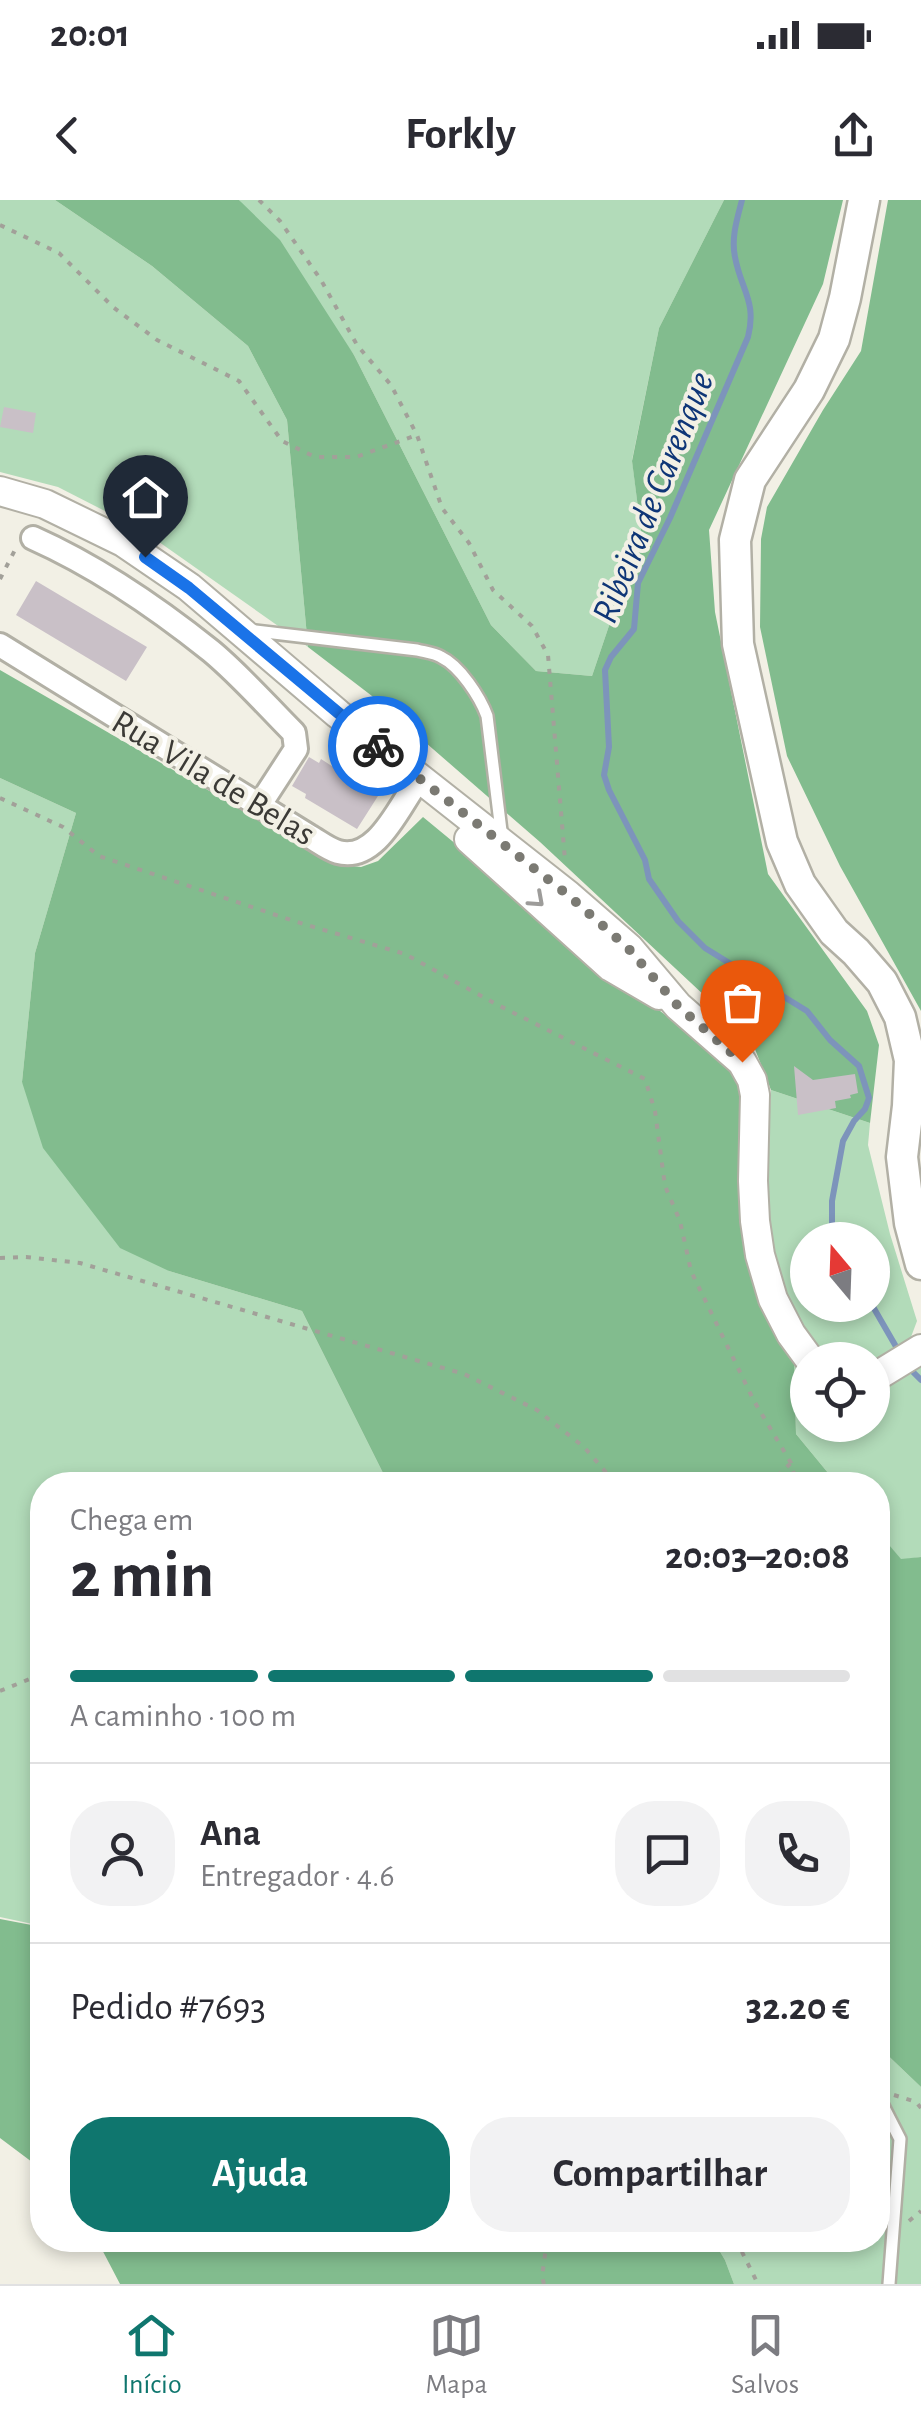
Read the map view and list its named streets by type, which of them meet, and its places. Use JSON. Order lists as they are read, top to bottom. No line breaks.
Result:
{"streets":{"street":["Rua Vila de Belas"]},"water":["Ribeira de Carenque"],"north":"top","page":{"status":"20:01","header":"Forkly","heading":["2 min","Chega em","20:03–20:08"],"panel":["Ana","Entregador · 4.6","Pedido #7693","32.20 €"],"bar":"A caminho · 100 m","buttons":["Ajuda","Compartilhar"],"tabs":["Início","Mapa","Salvos"]}}
